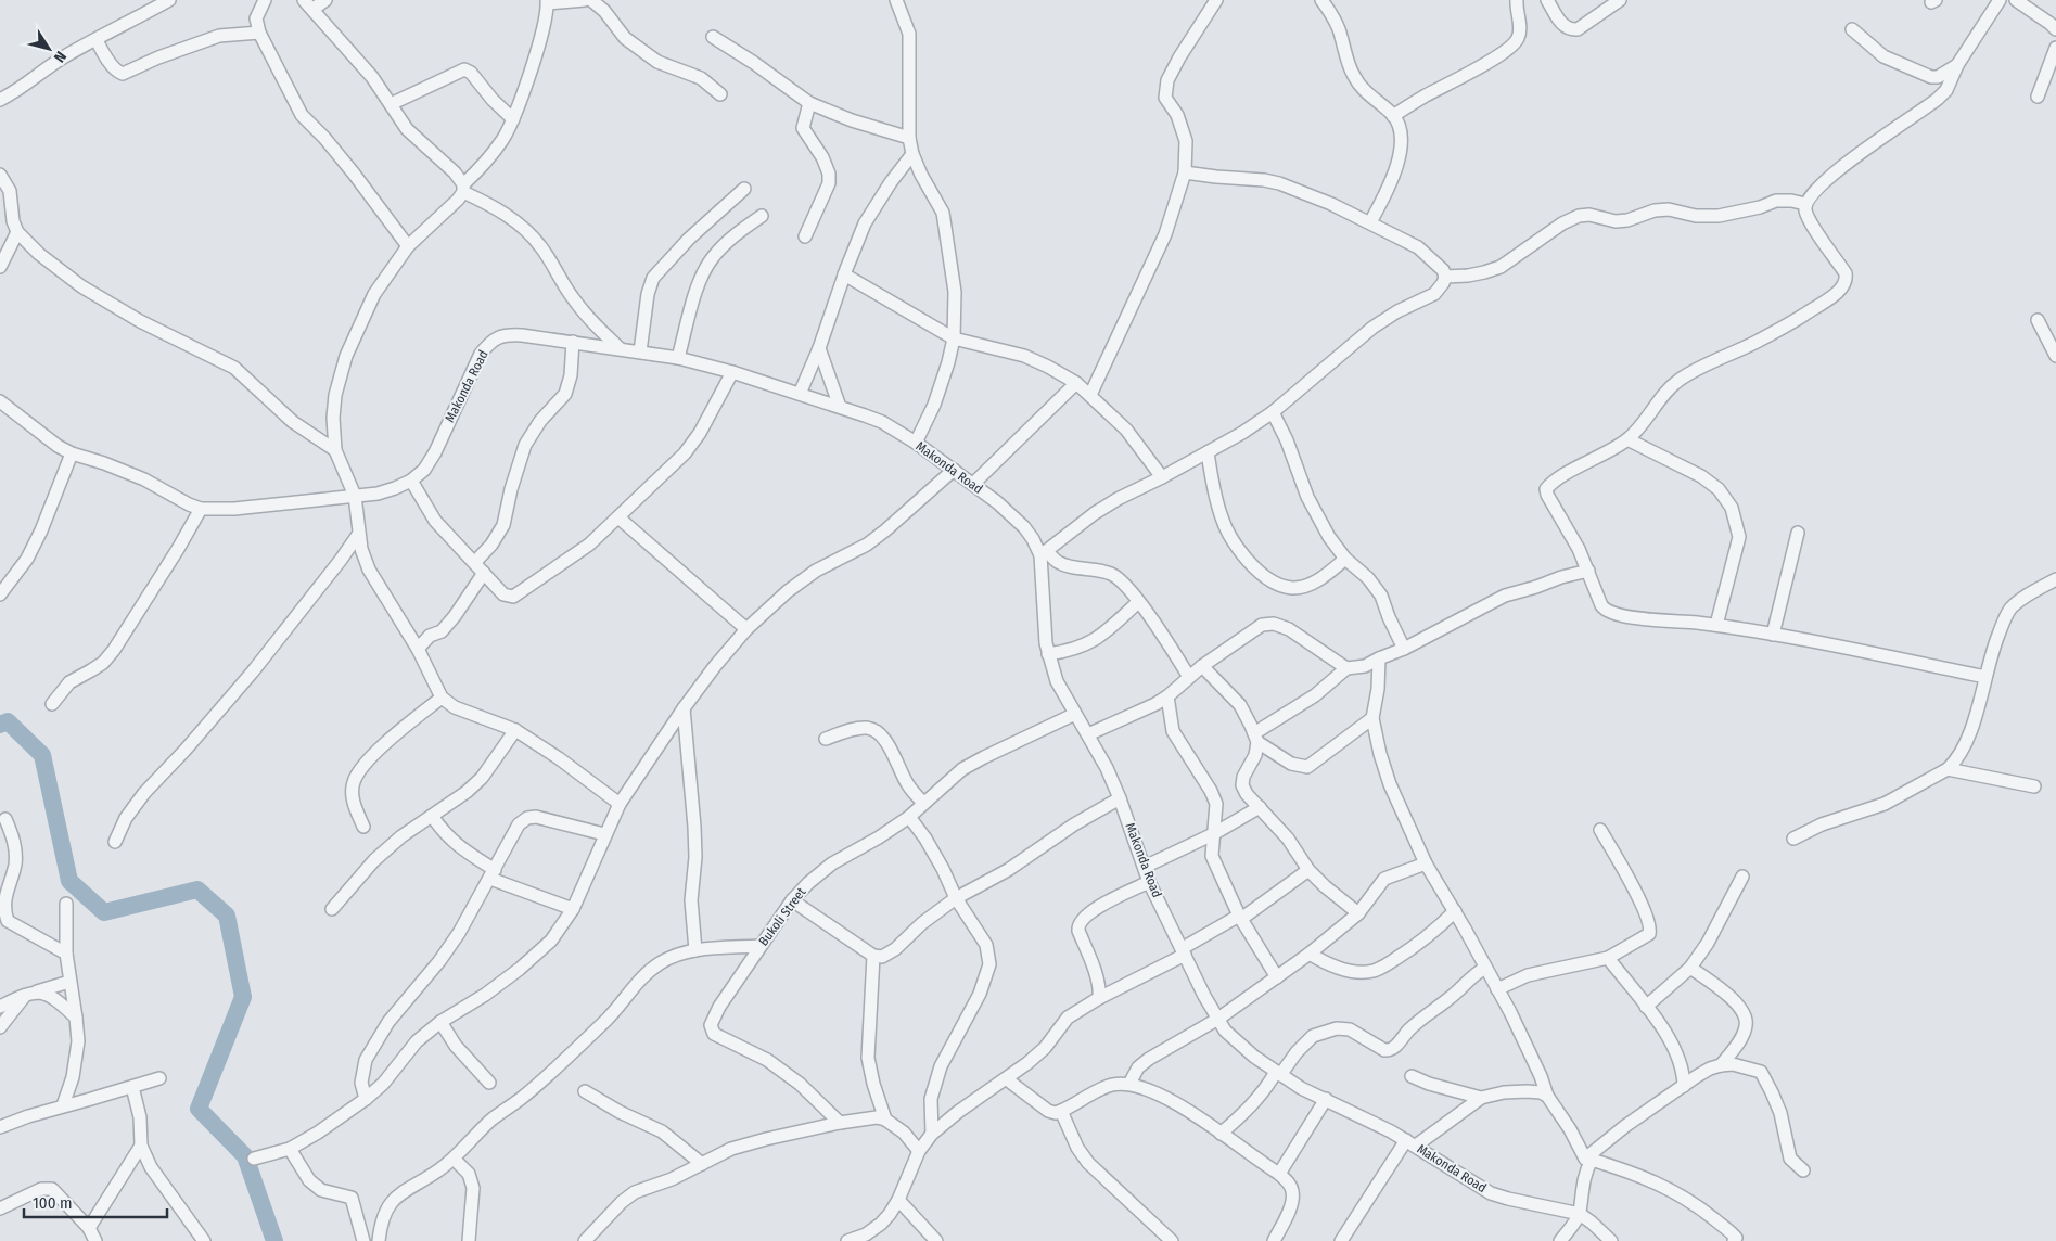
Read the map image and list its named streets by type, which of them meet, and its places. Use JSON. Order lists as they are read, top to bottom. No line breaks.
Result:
{"streets":{"street":["Makonda Road","Bukoli Street"]},"crossings":[["Makonda Road","Bukoli Street"]],"scale_bar":"100 m","north":"bottom right"}
